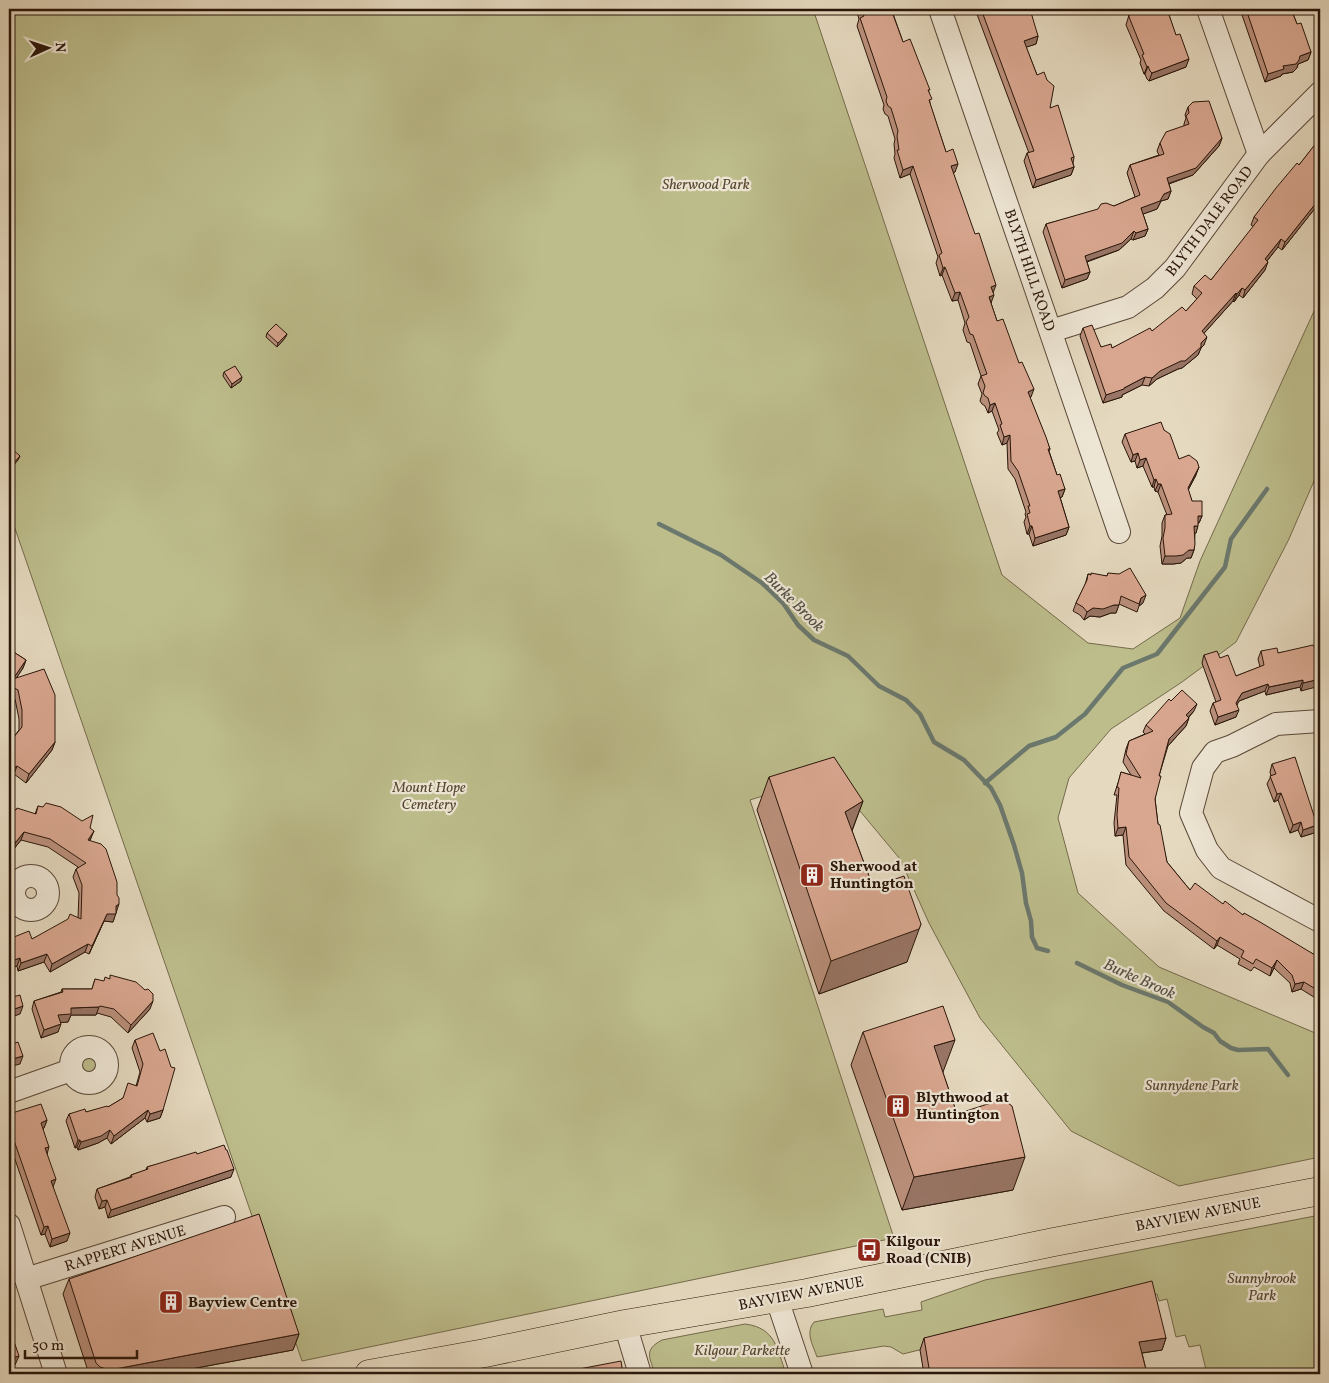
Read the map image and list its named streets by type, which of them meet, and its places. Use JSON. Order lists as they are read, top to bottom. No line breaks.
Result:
{"streets":{"main road":["BAYVIEW AVENUE"],"street":["BLYTH DALE ROAD","BLYTH HILL ROAD","RAPPERT AVENUE"]},"crossings":[["BLYTH DALE ROAD","BLYTH HILL ROAD"]],"water":["Burke Brook"],"parks":["Sherwood Park","Mount Hope Cemetery","Sunnydene Park","Sunnybrook Park","Kilgour Parkette"],"places":{"building":["Sherwood at Huntington","Blythwood at Huntington","Bayview Centre"],"bus stop":["Kilgour Road (CNIB)"]},"scale_bar":"50 m","north":"right"}
